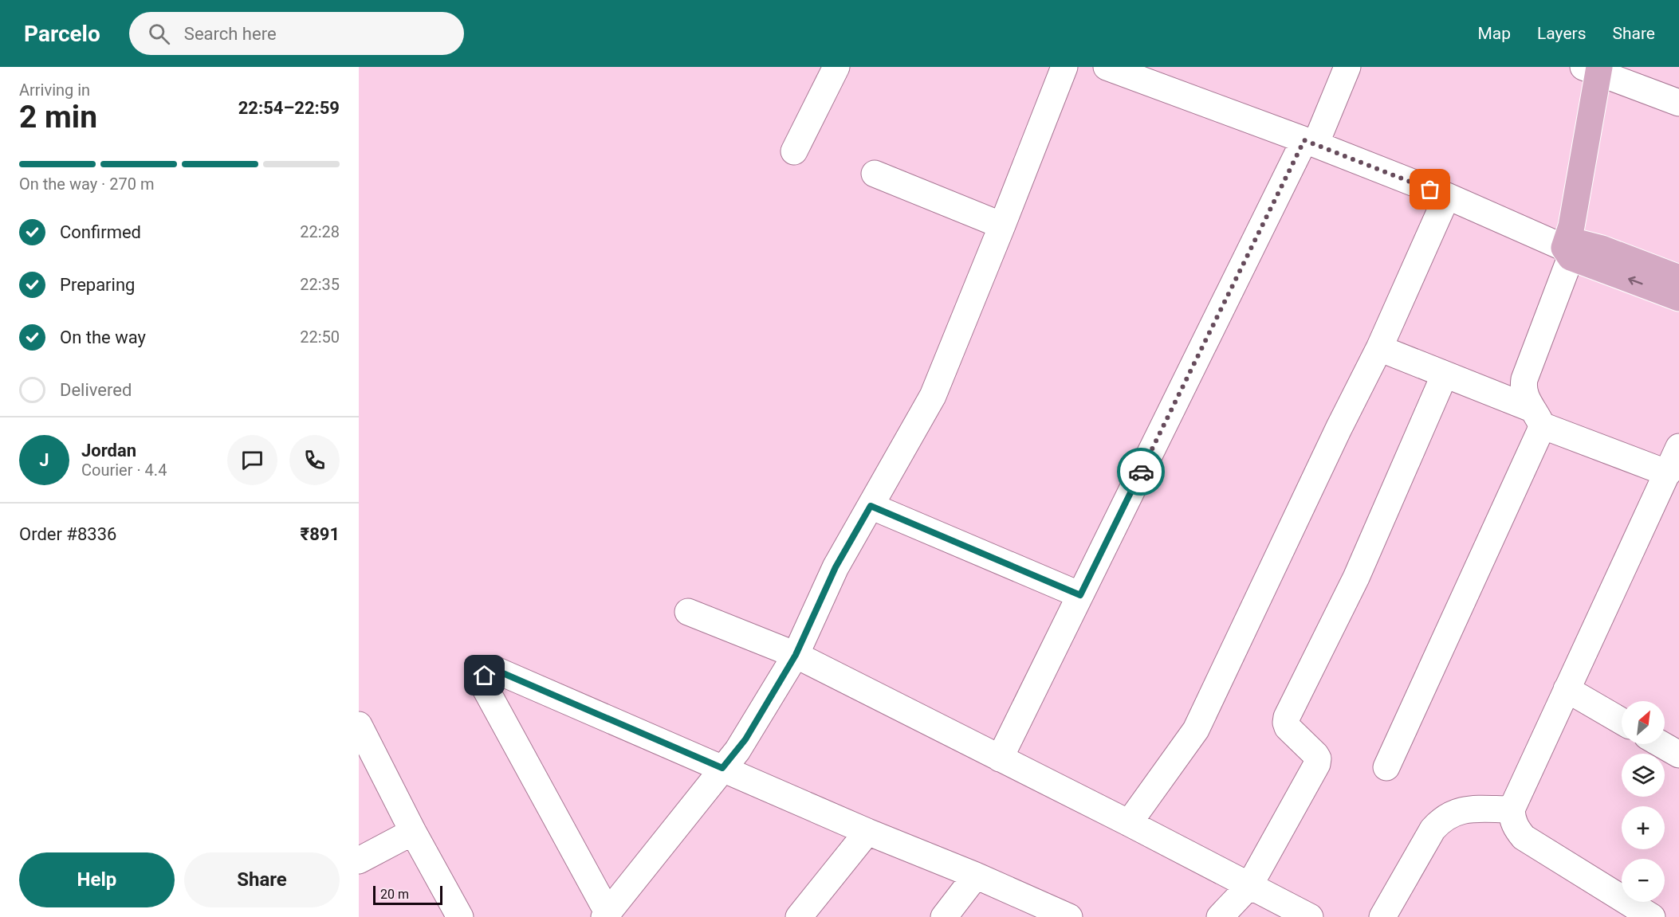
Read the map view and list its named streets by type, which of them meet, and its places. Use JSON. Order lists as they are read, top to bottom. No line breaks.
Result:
{"scale_bar":"20 m","north":"top right","page":{"header":"Parcelo","search":"Search here","nav":["Map","Layers","Share"],"heading":["2 min","Arriving in","22:54–22:59"],"panel":["Jordan","Courier · 4.4","Order #8336","₹891"],"bar":"On the way · 270 m","list":[["Confirmed","22:28"],["Preparing","22:35"],["On the way","22:50"],"Delivered"],"round":"J","map_buttons":["+","−"],"buttons":["Help","Share"],"scale":"20 m"}}
